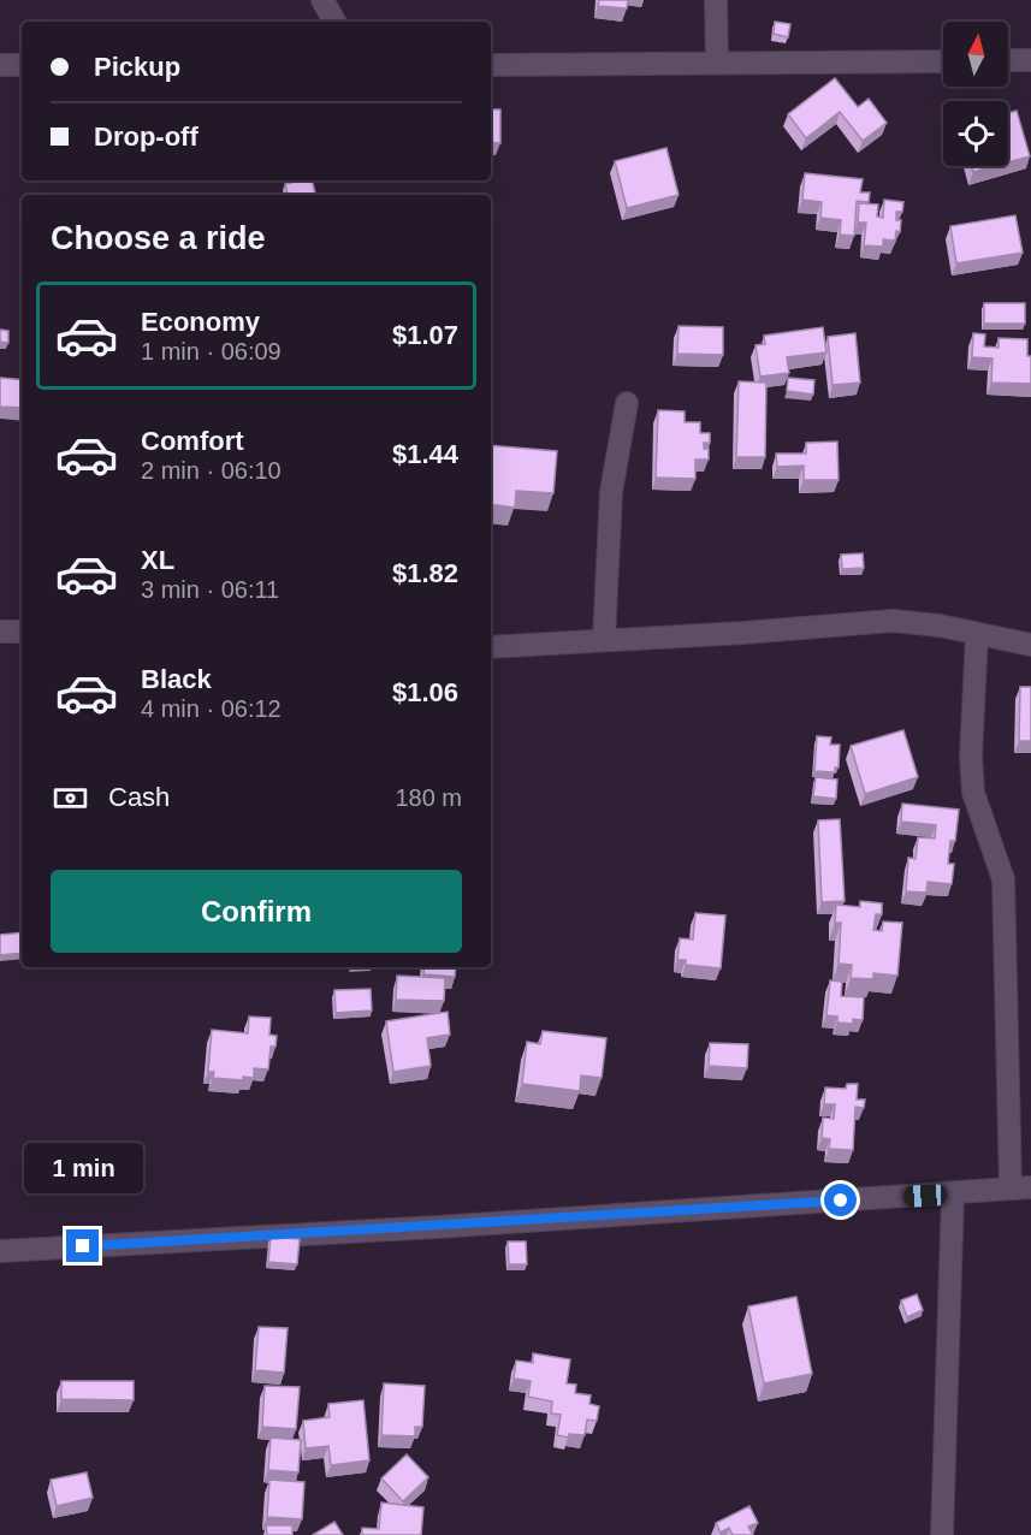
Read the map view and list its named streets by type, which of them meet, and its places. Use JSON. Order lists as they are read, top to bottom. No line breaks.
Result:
{"north":"top","page":{"banner":["Pickup","Drop-off"],"heading":"Choose a ride","list":[{"name":"Economy","note":"1 min · 06:09","value":"$1.07"},{"name":"Comfort","note":"2 min · 06:10","value":"$1.44"},{"name":"XL","note":"3 min · 06:11","value":"$1.82"},{"name":"Black","note":"4 min · 06:12","value":"$1.06"}],"pay":["Cash","180 m"],"buttons":"Confirm","bubble":"1 min"}}
